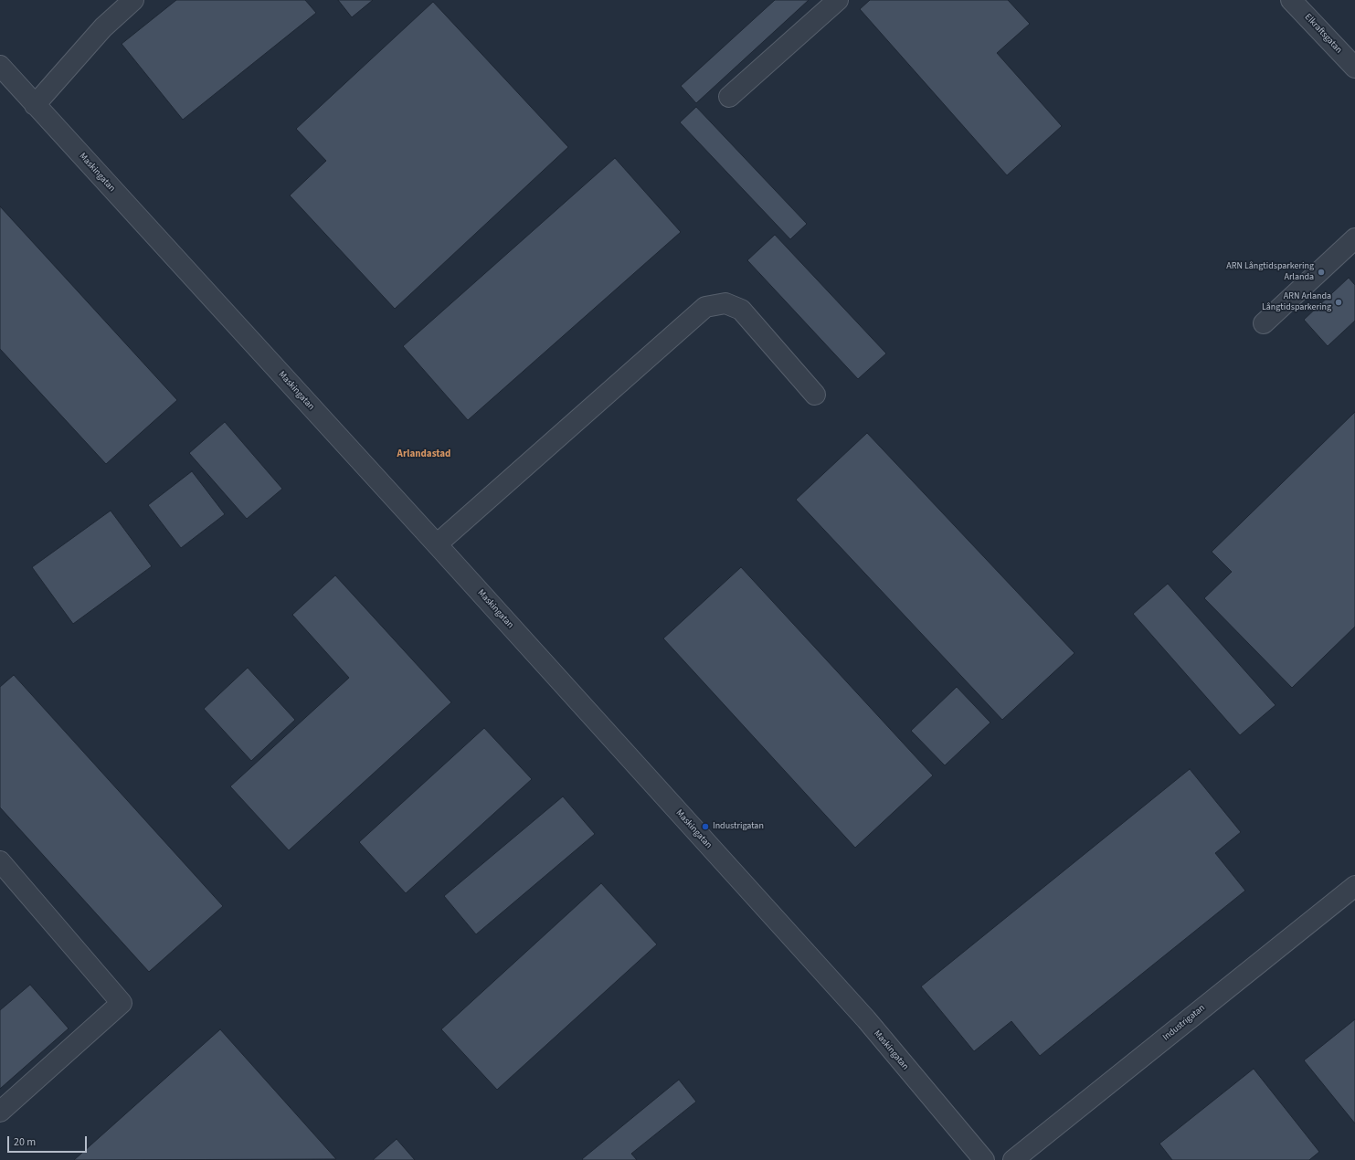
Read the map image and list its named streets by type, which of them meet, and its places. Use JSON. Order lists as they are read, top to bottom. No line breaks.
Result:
{"streets":{"street":["Elkraftsgatan","Maskingatan","Industrigatan"]},"districts":["Arlandastad"],"places":["ARN Långtidsparkering Arlanda","ARN Arlanda Långtidsparkering","Industrigatan"],"scale_bar":"20 m"}
